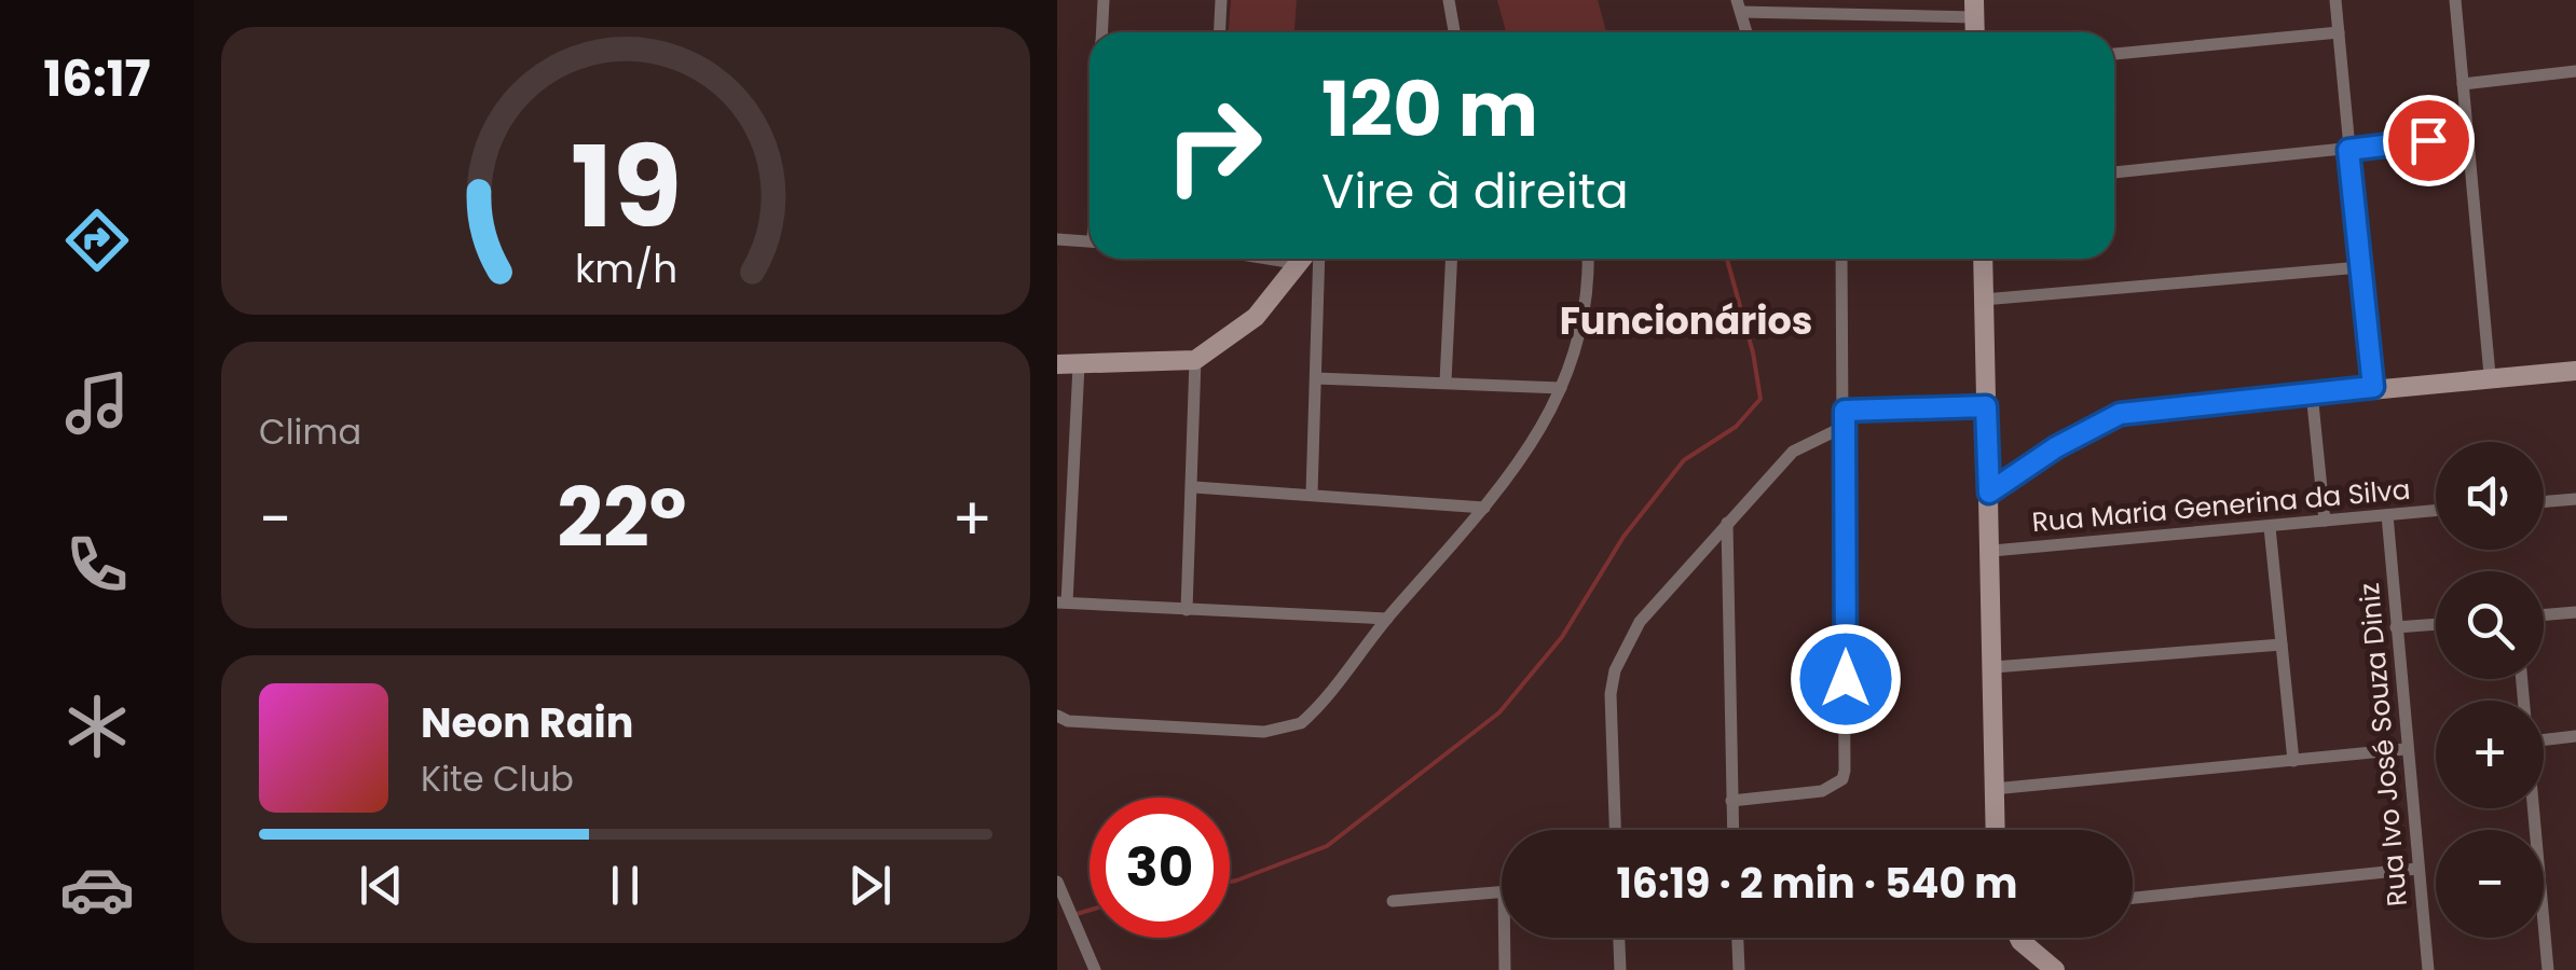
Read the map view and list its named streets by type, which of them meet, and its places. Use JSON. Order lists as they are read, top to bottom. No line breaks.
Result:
{"streets":{"street":["Rua Maria Generina da Silva","Rua Ivo José Souza Diniz"]},"crossings":[["Rua Maria Generina da Silva","Rua Ivo José Souza Diniz"]],"districts":["Funcionários"],"page":{"tabs":"16:17","turn":["120 m","Vire à direita"],"tile":"Clima","map_buttons":["+","−"],"heat":["−","22°","+"],"song":["Neon Rain","Kite Club"],"limit":"30","trip":"16:19 · 2 min · 540 m","gauge":["19","km/h"]}}
